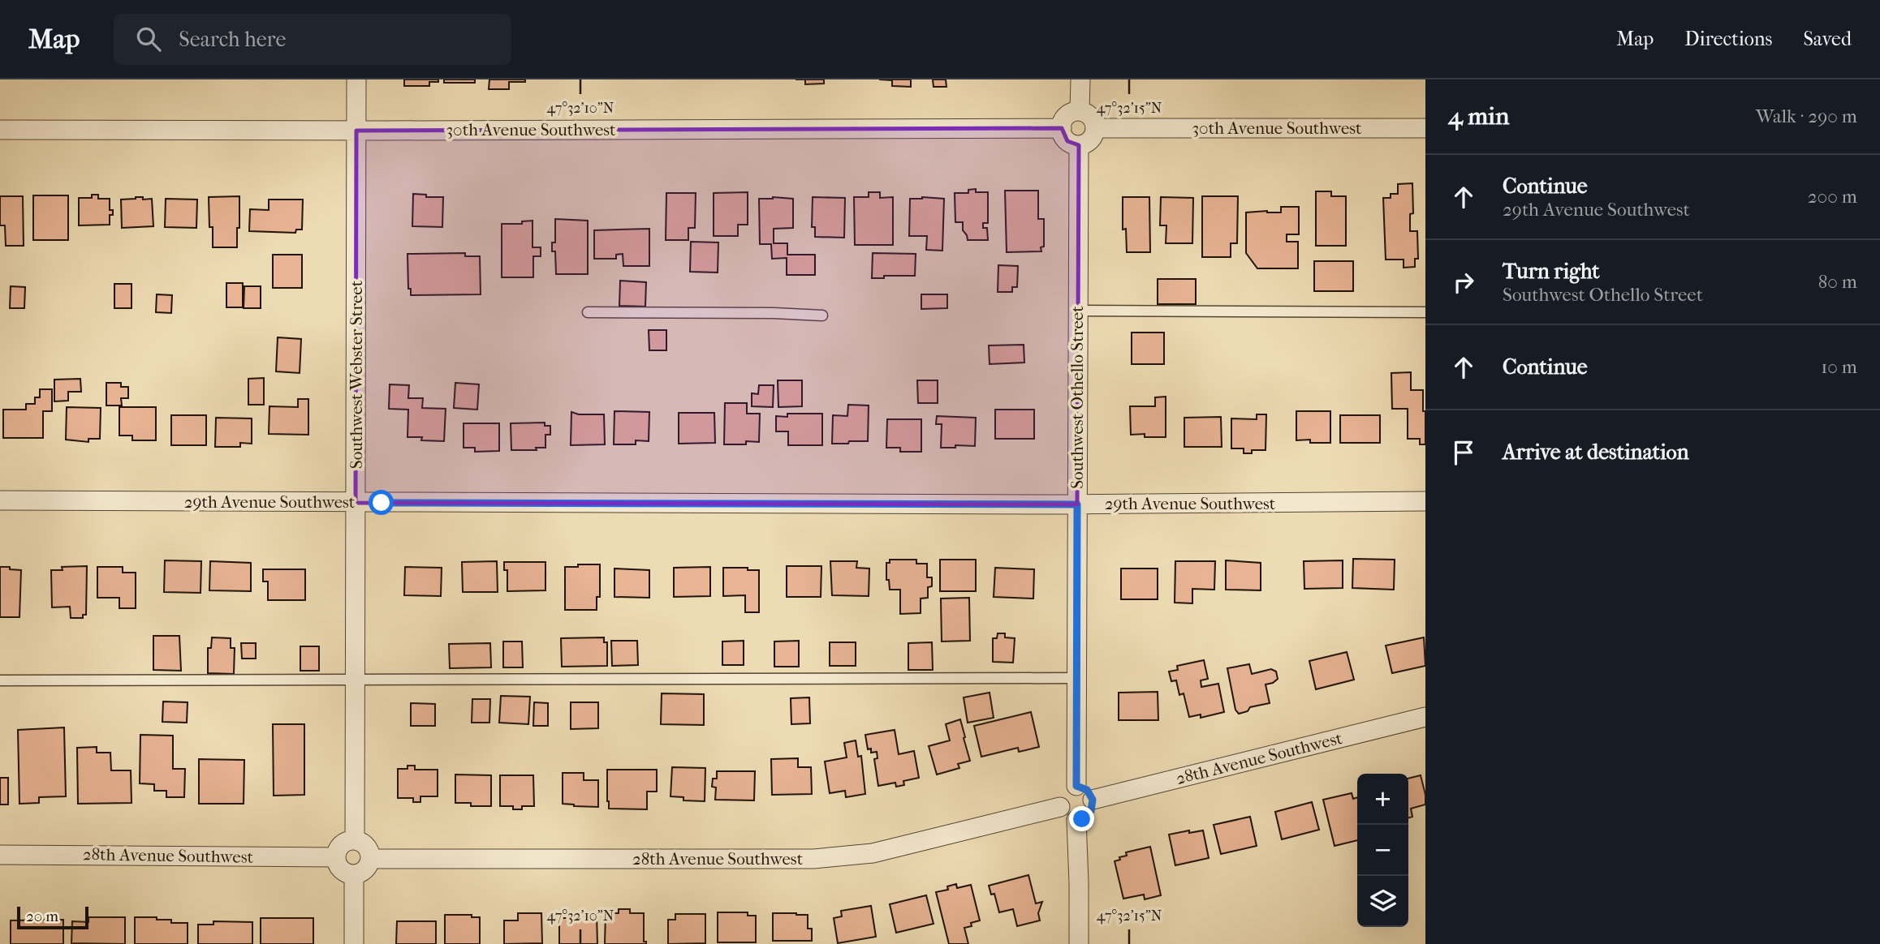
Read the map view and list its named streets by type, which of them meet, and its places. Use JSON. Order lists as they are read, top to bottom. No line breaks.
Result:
{"streets":{"street":["30th Avenue Southwest","Southwest Webster Street","Southwest Othello Street","29th Avenue Southwest","28th Avenue Southwest"]},"crossings":[["30th Avenue Southwest","Southwest Webster Street"],["30th Avenue Southwest","Southwest Othello Street"],["Southwest Webster Street","29th Avenue Southwest"],["Southwest Webster Street","28th Avenue Southwest"],["Southwest Othello Street","29th Avenue Southwest"],["Southwest Othello Street","28th Avenue Southwest"]],"scale_bar":"20 m","page":{"header":"Map","search":"Search here","nav":["Map","Directions","Saved"],"heading":["4 min","Walk · 290 m"],"list":[["Continue","29th Avenue Southwest","200 m"],["Turn right","Southwest Othello Street","80 m"],["Continue","10 m"],"Arrive at destination"],"map_buttons":["+","−"],"scale":"20 m"},"coordinates":["47°32'10\"N","47°32'15\"N"]}
